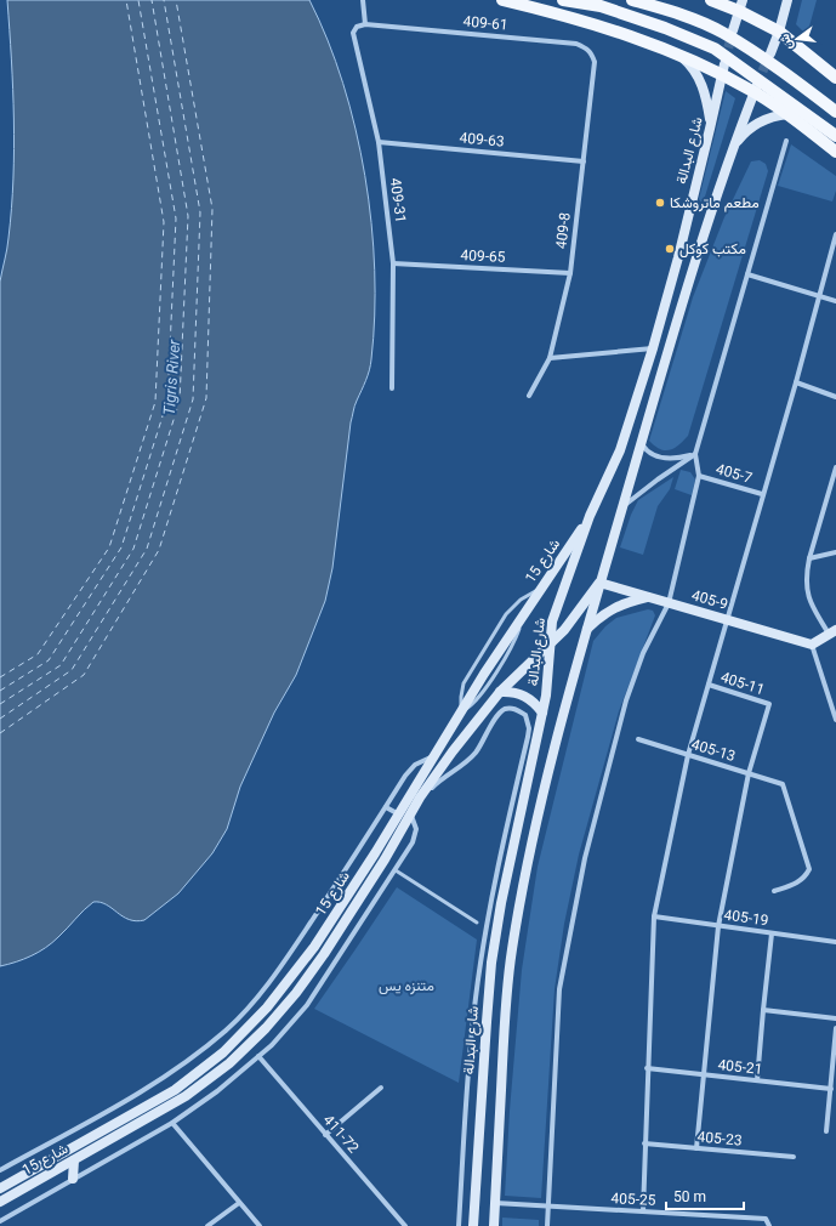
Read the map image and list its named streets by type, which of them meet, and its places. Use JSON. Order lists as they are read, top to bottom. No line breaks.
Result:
{"streets":{"main road":["شارع البدالة","شارع 15","405-9"],"street":["409-61","409-63","409-31","409-8","409-65","405-7","405-11","405-13","405-19","405-21","411-72","405-23","405-25"]},"crossings":[["409-61","409-31"],["409-61","409-8"],["409-63","409-31"],["409-63","409-8"],["شارع البدالة","شارع 15"],["409-31","409-65"],["409-8","409-65"],["شارع 15","405-9"],["405-11","405-13"]],"water":["Tigris River"],"parks":["متنزه يس"],"places":["مطعم ماتروشكا","مكتب كوكل"],"scale_bar":"50 m","north":"left"}
